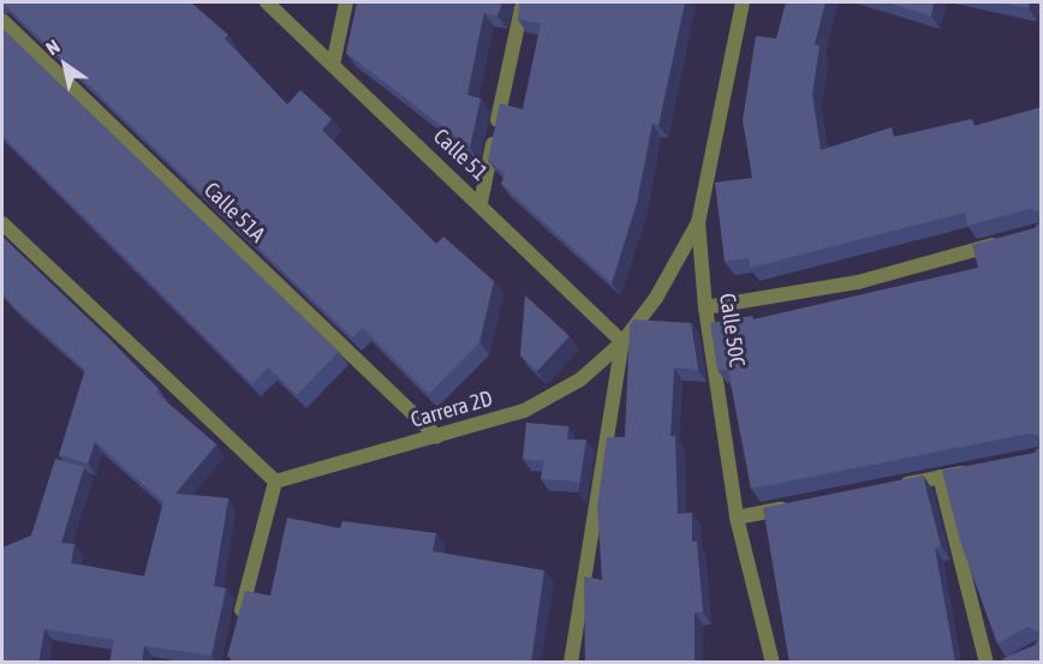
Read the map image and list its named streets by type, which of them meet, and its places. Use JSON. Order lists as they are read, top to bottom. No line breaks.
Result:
{"streets":{"street":["Calle 51","Calle 51A","Calle 50C","Carrera 2D"]},"crossings":[["Calle 51","Carrera 2D"],["Calle 51A","Carrera 2D"]],"north":"top left"}
